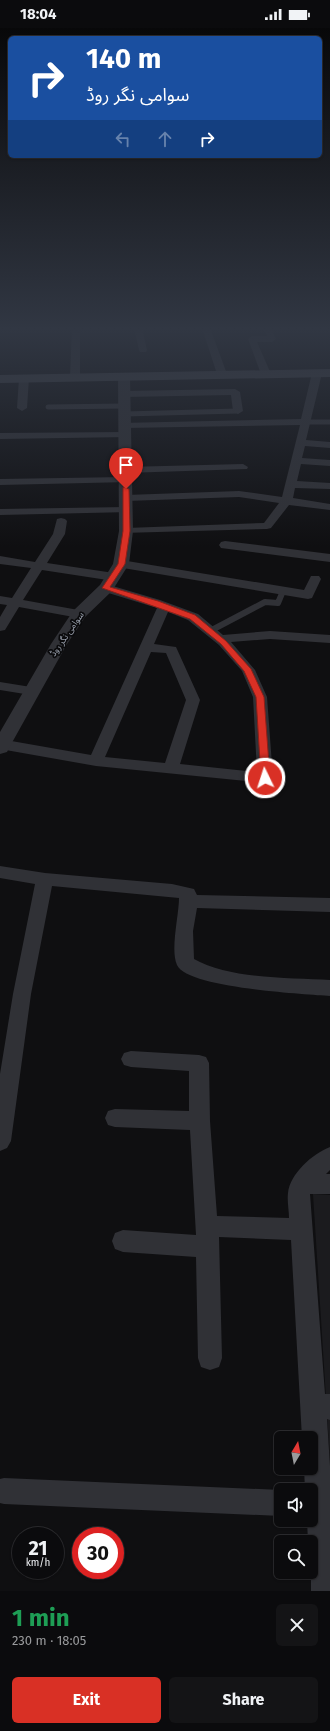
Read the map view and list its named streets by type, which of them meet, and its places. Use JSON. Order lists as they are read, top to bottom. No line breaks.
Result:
{"streets":{"street":["سوامی نگر روڈ"]},"north":"top","page":{"status":"18:04","turn":["140 m","سوامی نگر روڈ"],"speed":"21 km/h","limit":"30","heading":["1 min","230 m · 18:05"],"buttons":["Exit","Share"]}}
